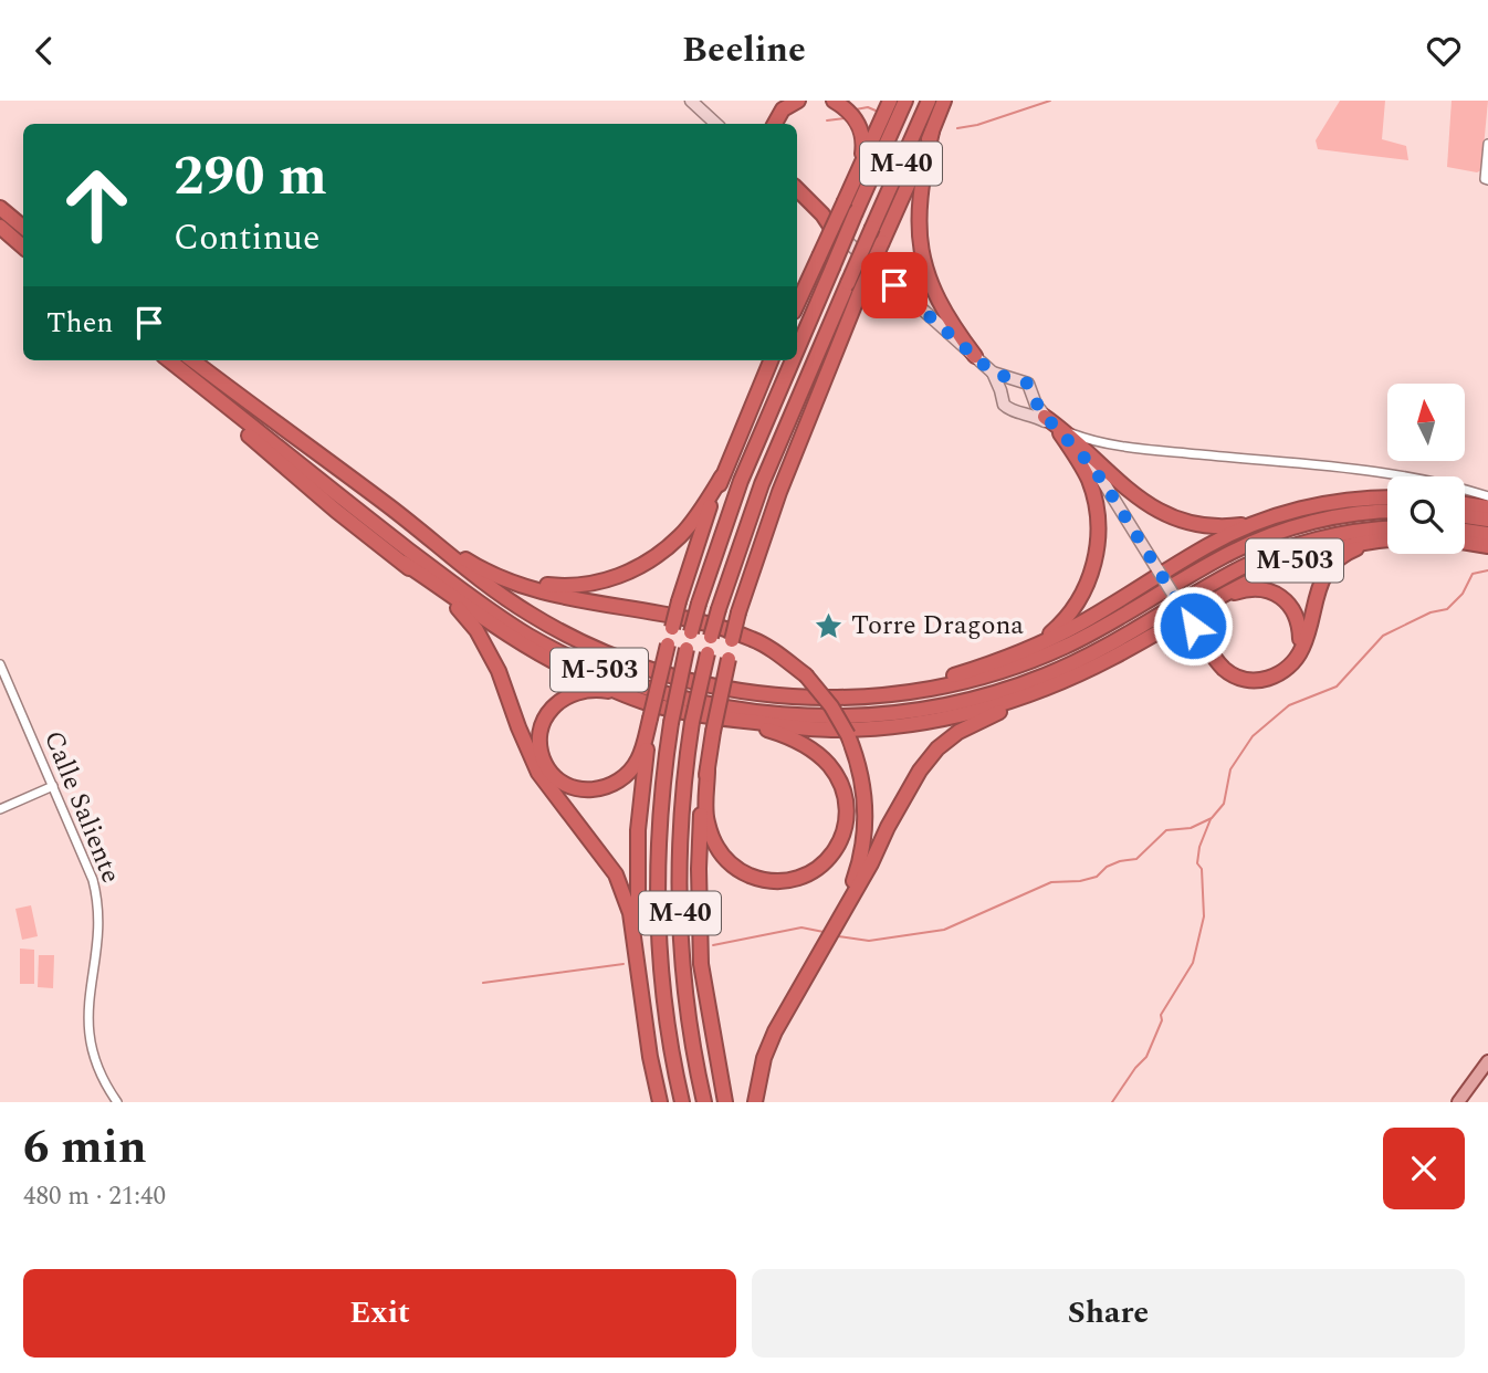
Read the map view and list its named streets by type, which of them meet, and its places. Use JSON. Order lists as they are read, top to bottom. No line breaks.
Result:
{"streets":{"highway":["M-40","M-503"],"street":["Calle Saliente"]},"places":{"place":["Torre Dragona"]},"north":"top","page":{"header":"Beeline","turn":["290 m","Continue"],"then":"Then","heading":["6 min","480 m · 21:40"],"buttons":["Exit","Share"]}}
